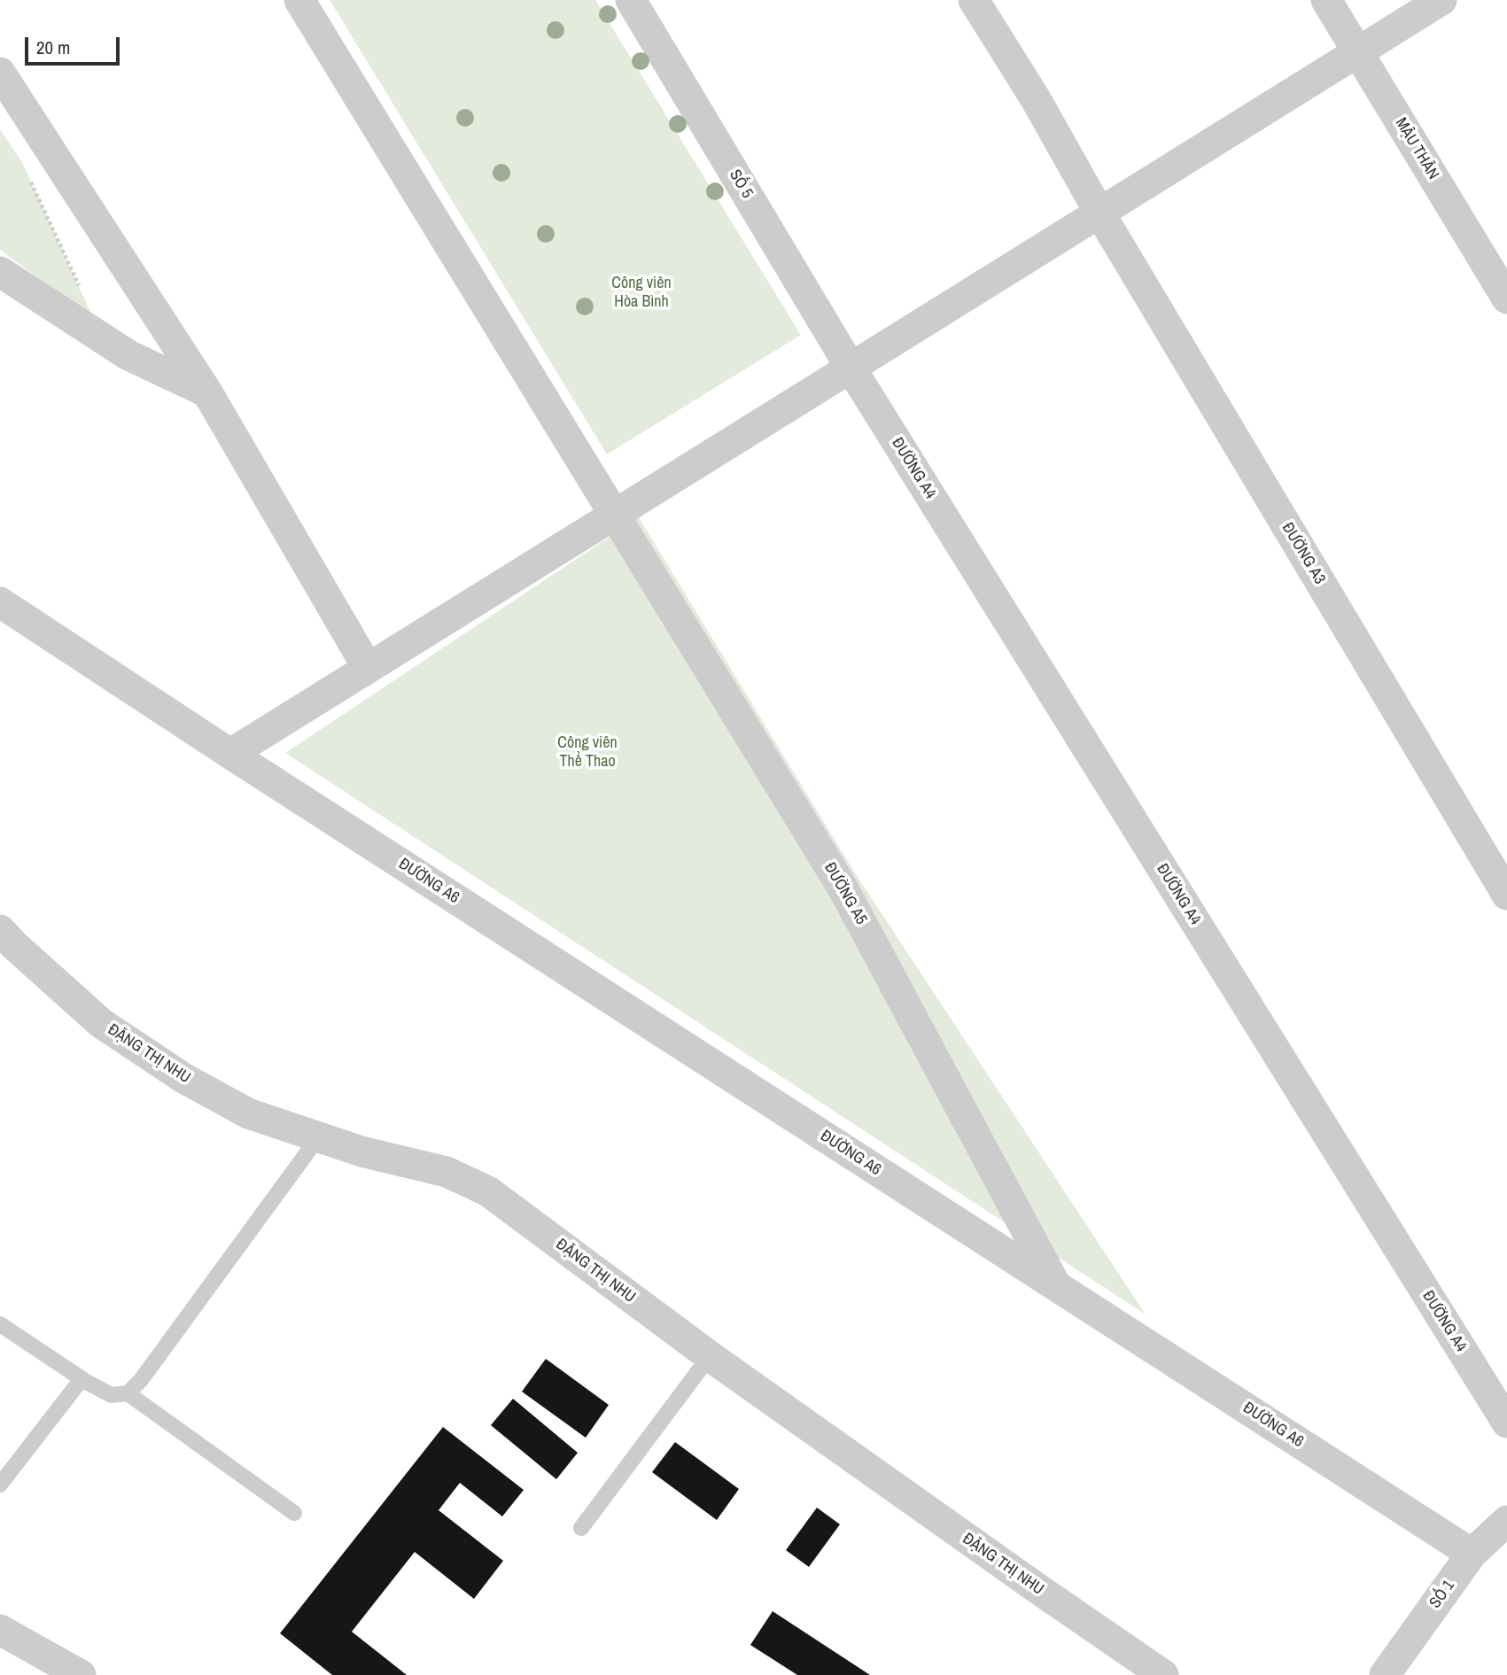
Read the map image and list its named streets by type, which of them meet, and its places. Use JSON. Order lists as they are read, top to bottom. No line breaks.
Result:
{"streets":{"street":["MẬU THÂN","SỐ 5","ĐƯỜNG A4","ĐƯỜNG A3","ĐƯỜNG A6","ĐƯỜNG A5","ĐẶNG THỊ NHU","SỐ 1"]},"crossings":[["SỐ 5","ĐƯỜNG A4"],["ĐƯỜNG A6","ĐƯỜNG A5"],["ĐƯỜNG A6","SỐ 1"]],"parks":["Công viên Hòa Bình","Công viên Thể Thao"],"scale_bar":"20 m"}
